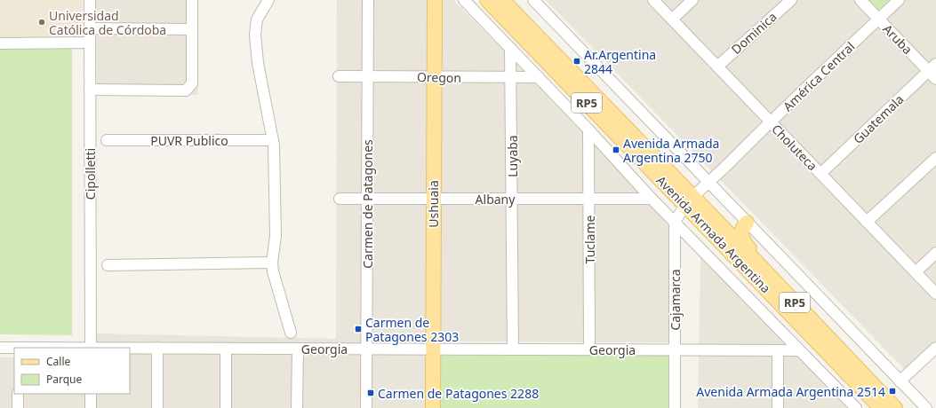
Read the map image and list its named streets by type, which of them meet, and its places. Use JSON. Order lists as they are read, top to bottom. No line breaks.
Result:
{"streets":{"main road":["RP5","Ushuaia","Avenida Armada Argentina"],"street":["Dominica","Aruba","América Central","Oregon","Guatemala","PUVR Publico","Choluteca","Luyaba","Cipolletti","Albany","Carmen de Patagones","Tuclame","Cajamarca","Georgia"]},"crossings":[["Dominica","Choluteca"],["Aruba","América Central"],["Aruba","Guatemala"],["América Central","Choluteca"],["América Central","Avenida Armada Argentina"],["Oregon","Luyaba"],["Oregon","Carmen de Patagones"],["Oregon","Ushuaia"],["Oregon","Avenida Armada Argentina"],["Guatemala","Choluteca"],["Luyaba","Albany"],["Luyaba","Avenida Armada Argentina"],["Luyaba","Georgia"],["Albany","Carmen de Patagones"],["Albany","Ushuaia"],["Albany","Avenida Armada Argentina"],["Albany","Tuclame"],["Carmen de Patagones","Georgia"],["Ushuaia","Georgia"],["Avenida Armada Argentina","Tuclame"],["Avenida Armada Argentina","Cajamarca"],["Avenida Armada Argentina","Georgia"],["Tuclame","Georgia"],["Cajamarca","Georgia"]],"places":{"other":["Universidad Católica de Córdoba"],"transit":["Ar.Argentina 2844","Avenida Armada Argentina 2750","Carmen de Patagones 2303","Avenida Armada Argentina 2514","Carmen de Patagones 2288"]},"legend":["Calle","Parque"]}
